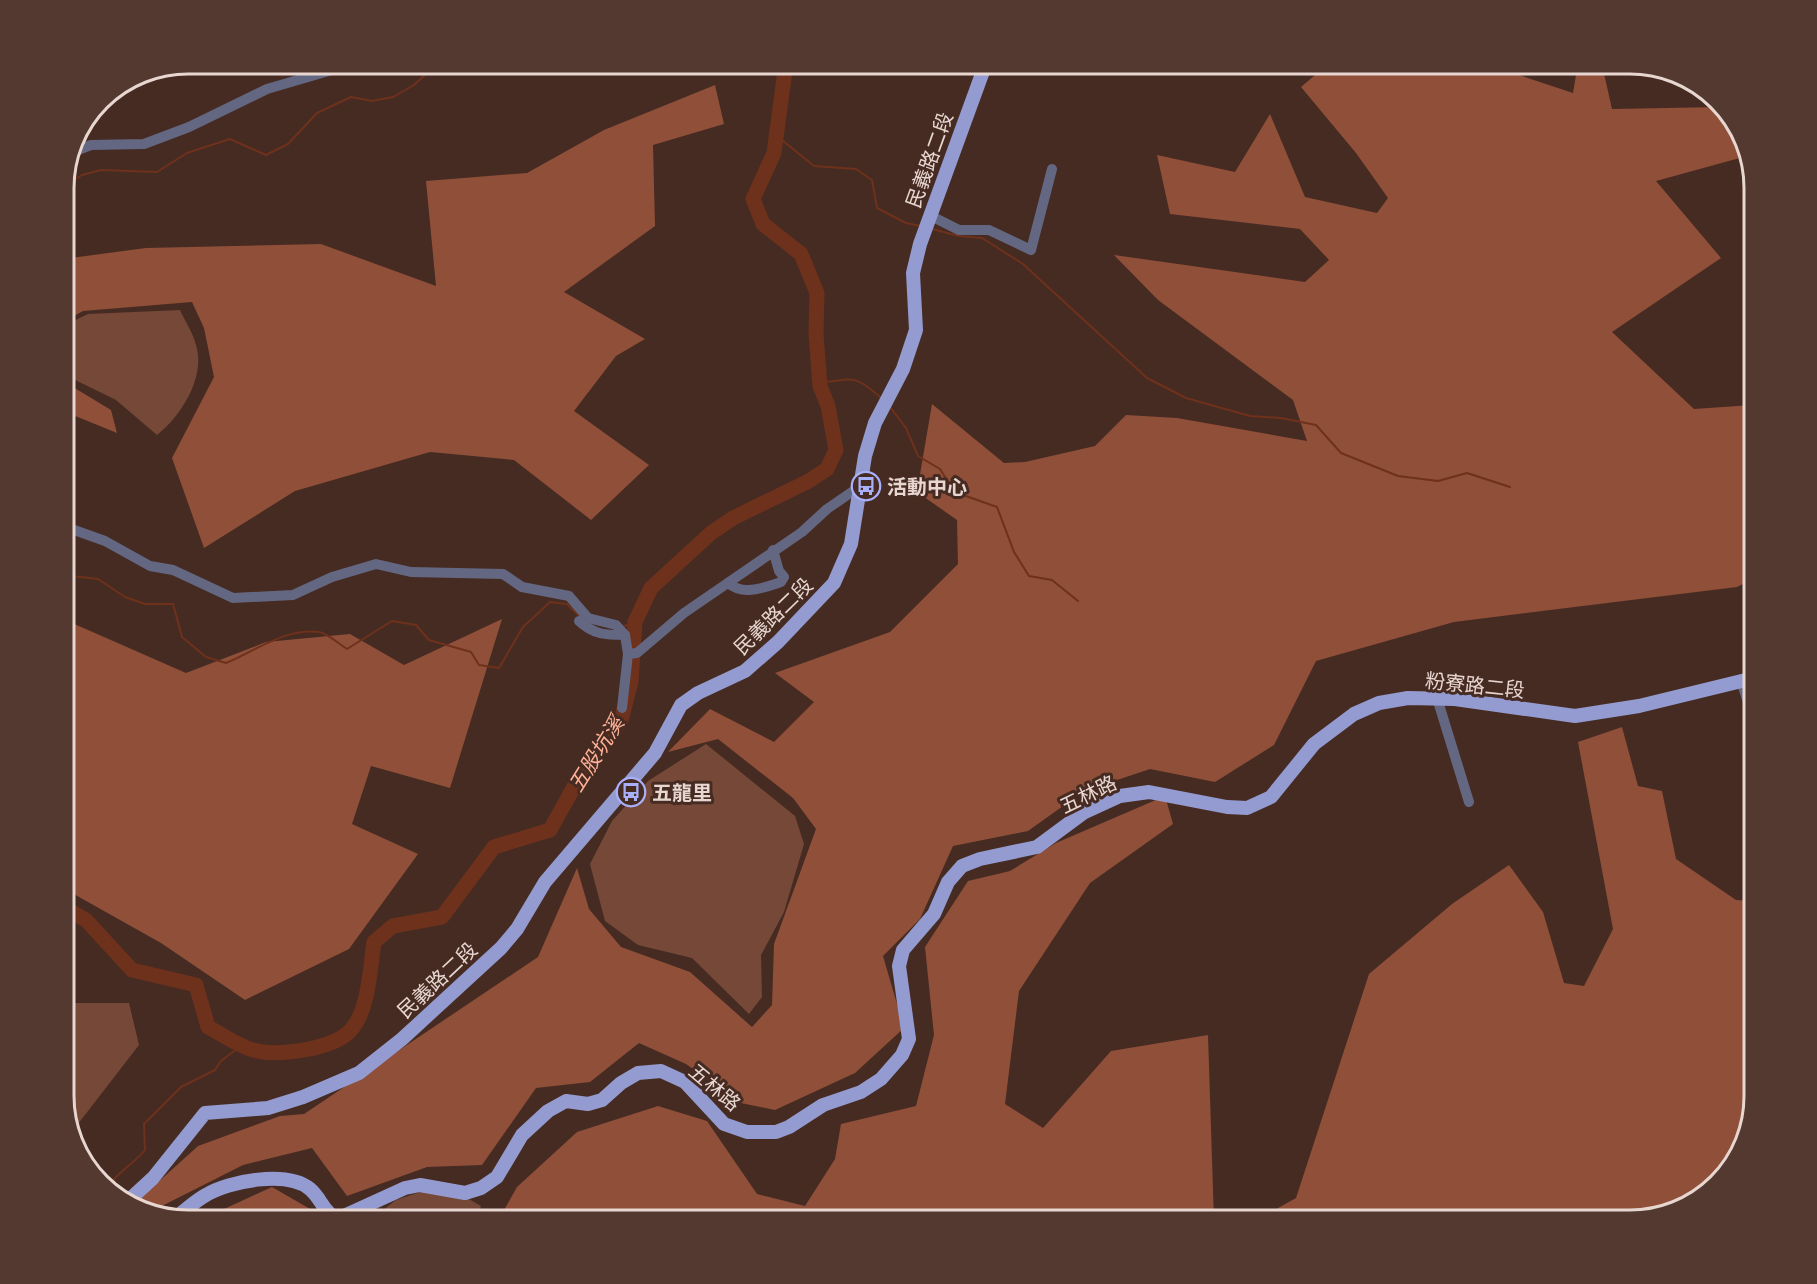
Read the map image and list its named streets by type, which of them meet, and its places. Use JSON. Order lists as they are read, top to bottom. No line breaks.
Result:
{"streets":{"main road":["民義路二段","粉寮路二段","五林路"]},"crossings":[["粉寮路二段","五林路"]],"water":["五股坑溪"],"places":{"bus stop":["活動中心","五龍里"]}}
